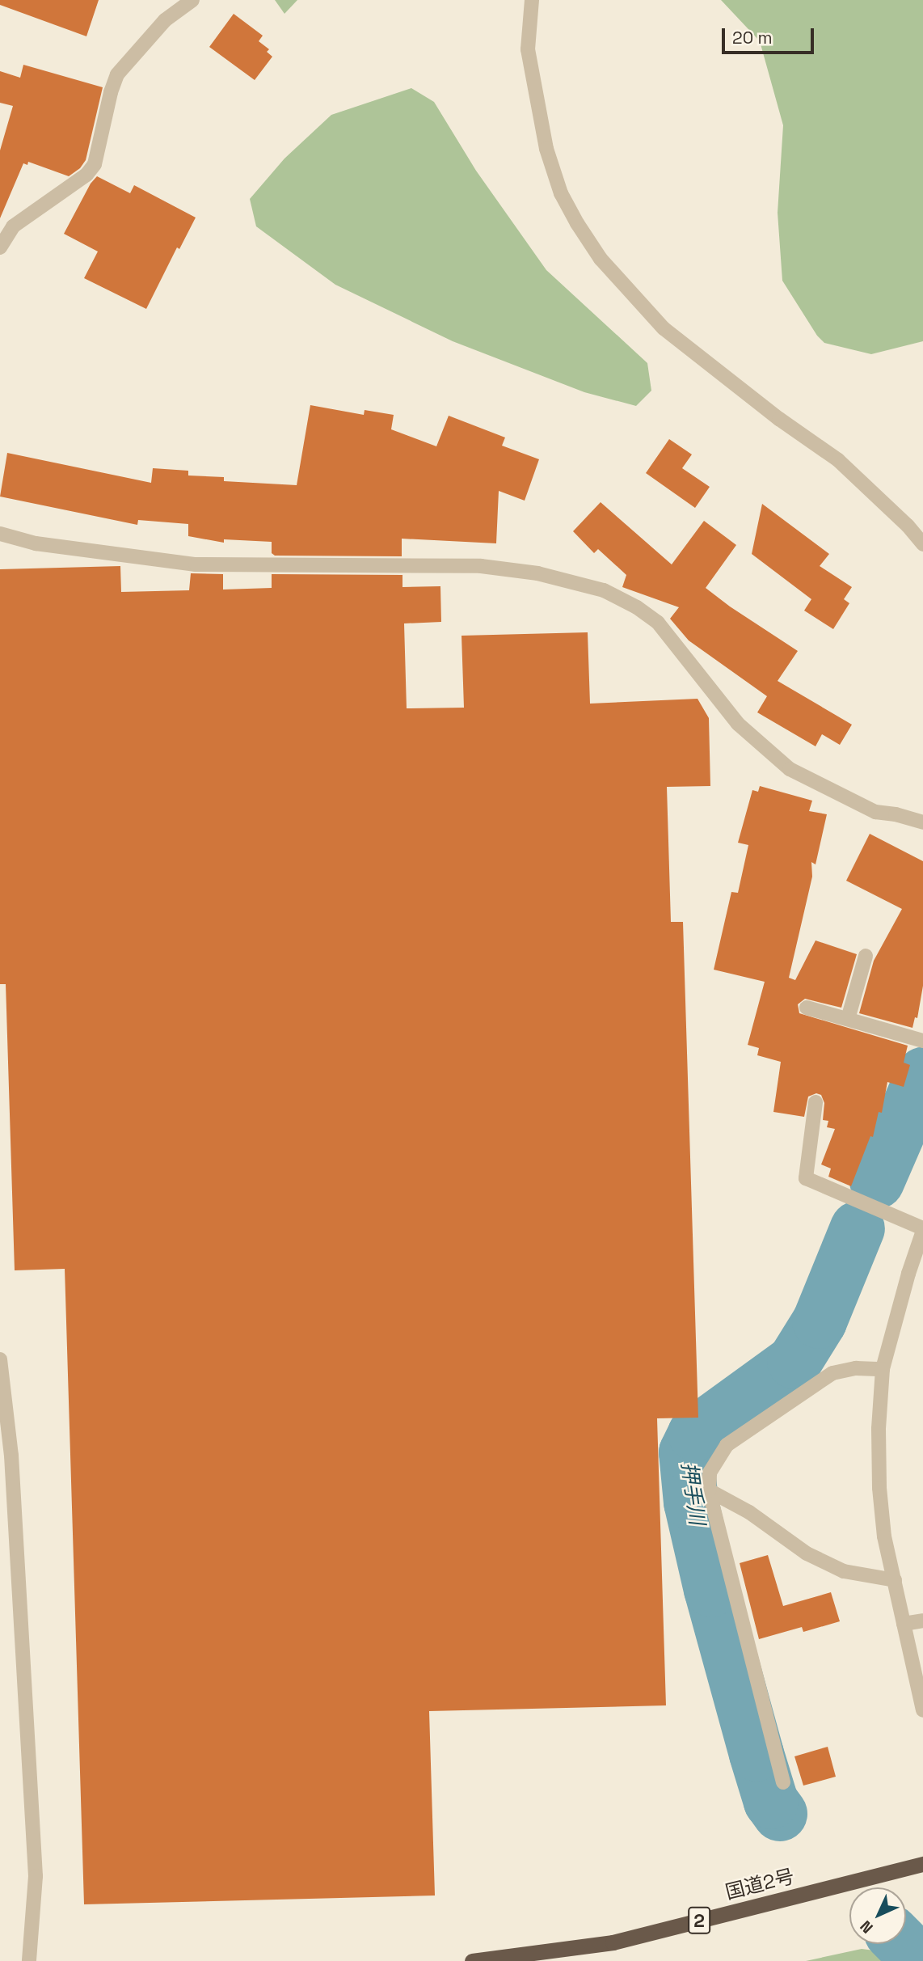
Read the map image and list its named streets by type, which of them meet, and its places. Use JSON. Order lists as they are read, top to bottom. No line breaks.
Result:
{"streets":{"highway":["国道2号","2"]},"water":["押手川"],"scale_bar":"20 m","north":"bottom left"}
